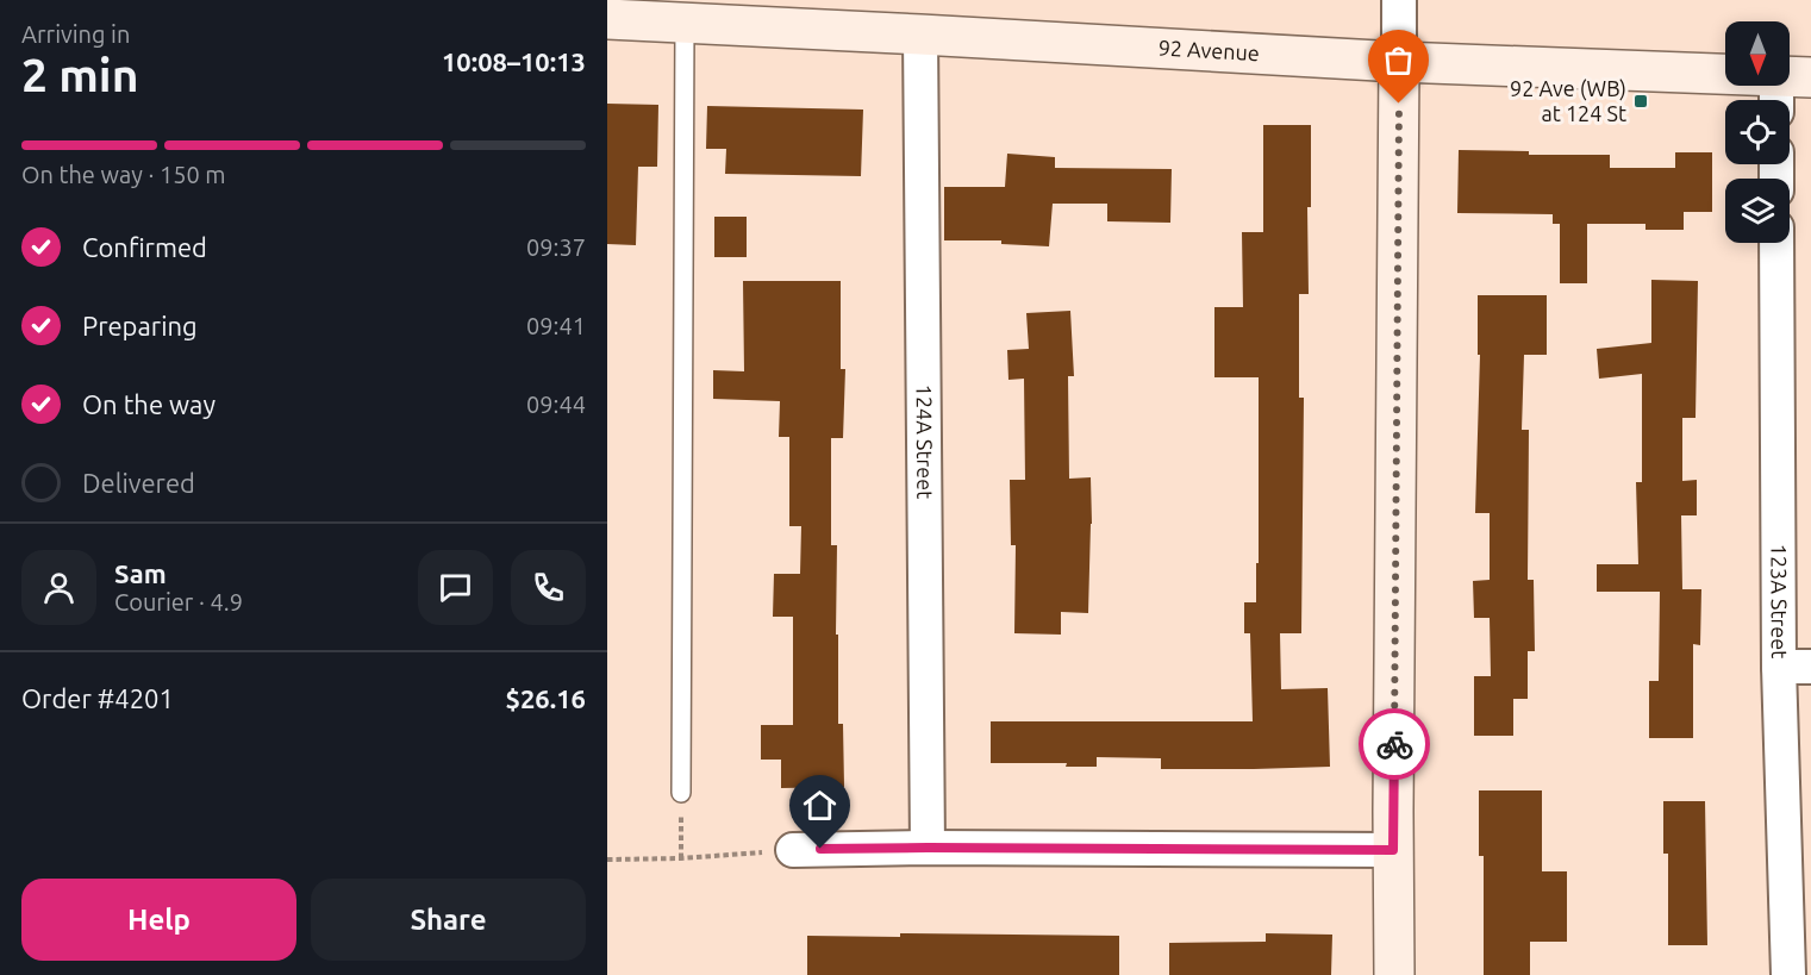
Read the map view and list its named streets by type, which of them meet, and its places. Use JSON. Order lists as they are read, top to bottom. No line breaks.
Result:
{"streets":{"street":["92 Avenue","124A Street","123A Street"]},"crossings":[["92 Avenue","124A Street"]],"places":{"transit":["92 Ave (WB) at 124 St"]},"north":"bottom","page":{"heading":["2 min","Arriving in","10:08–10:13"],"panel":["Sam","Courier · 4.9","Order #4201","$26.16"],"bar":"On the way · 150 m","list":[["Confirmed","09:37"],["Preparing","09:41"],["On the way","09:44"],"Delivered"],"buttons":["Help","Share"]}}
